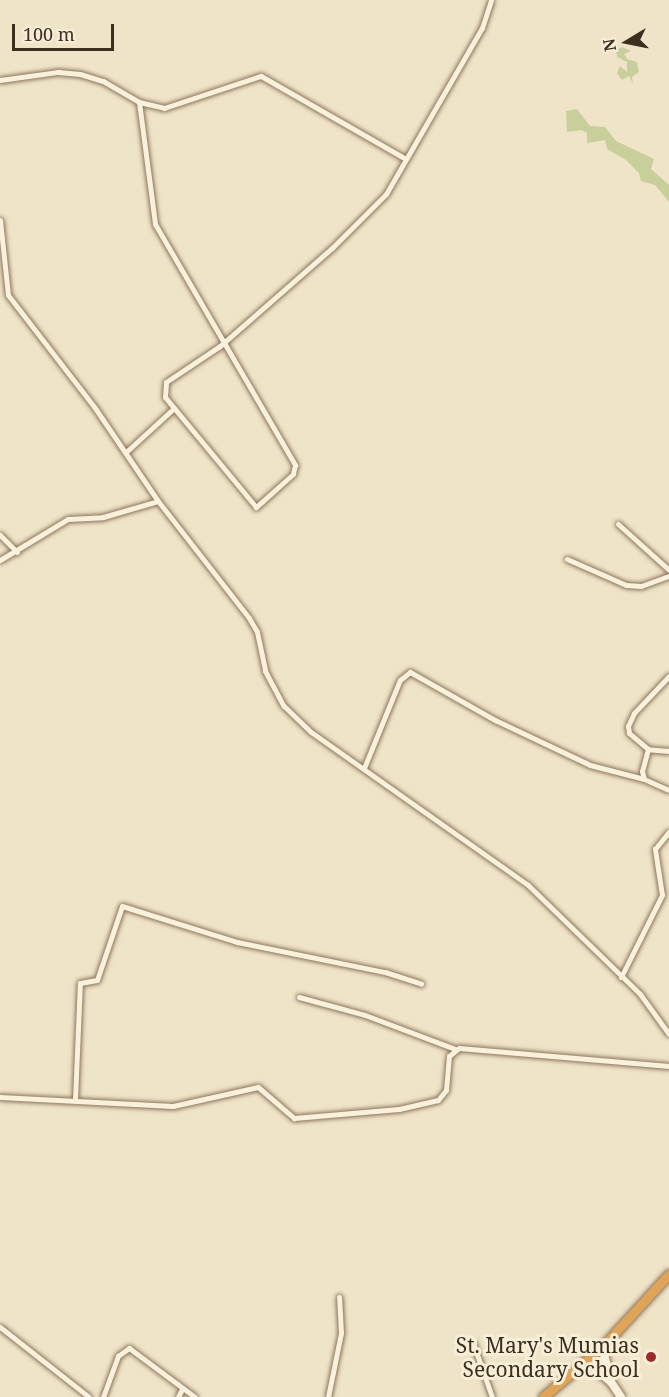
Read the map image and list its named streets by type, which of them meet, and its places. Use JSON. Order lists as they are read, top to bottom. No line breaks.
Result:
{"places":["St. Mary's Mumias Secondary School"],"scale_bar":"100 m","north":"left"}
